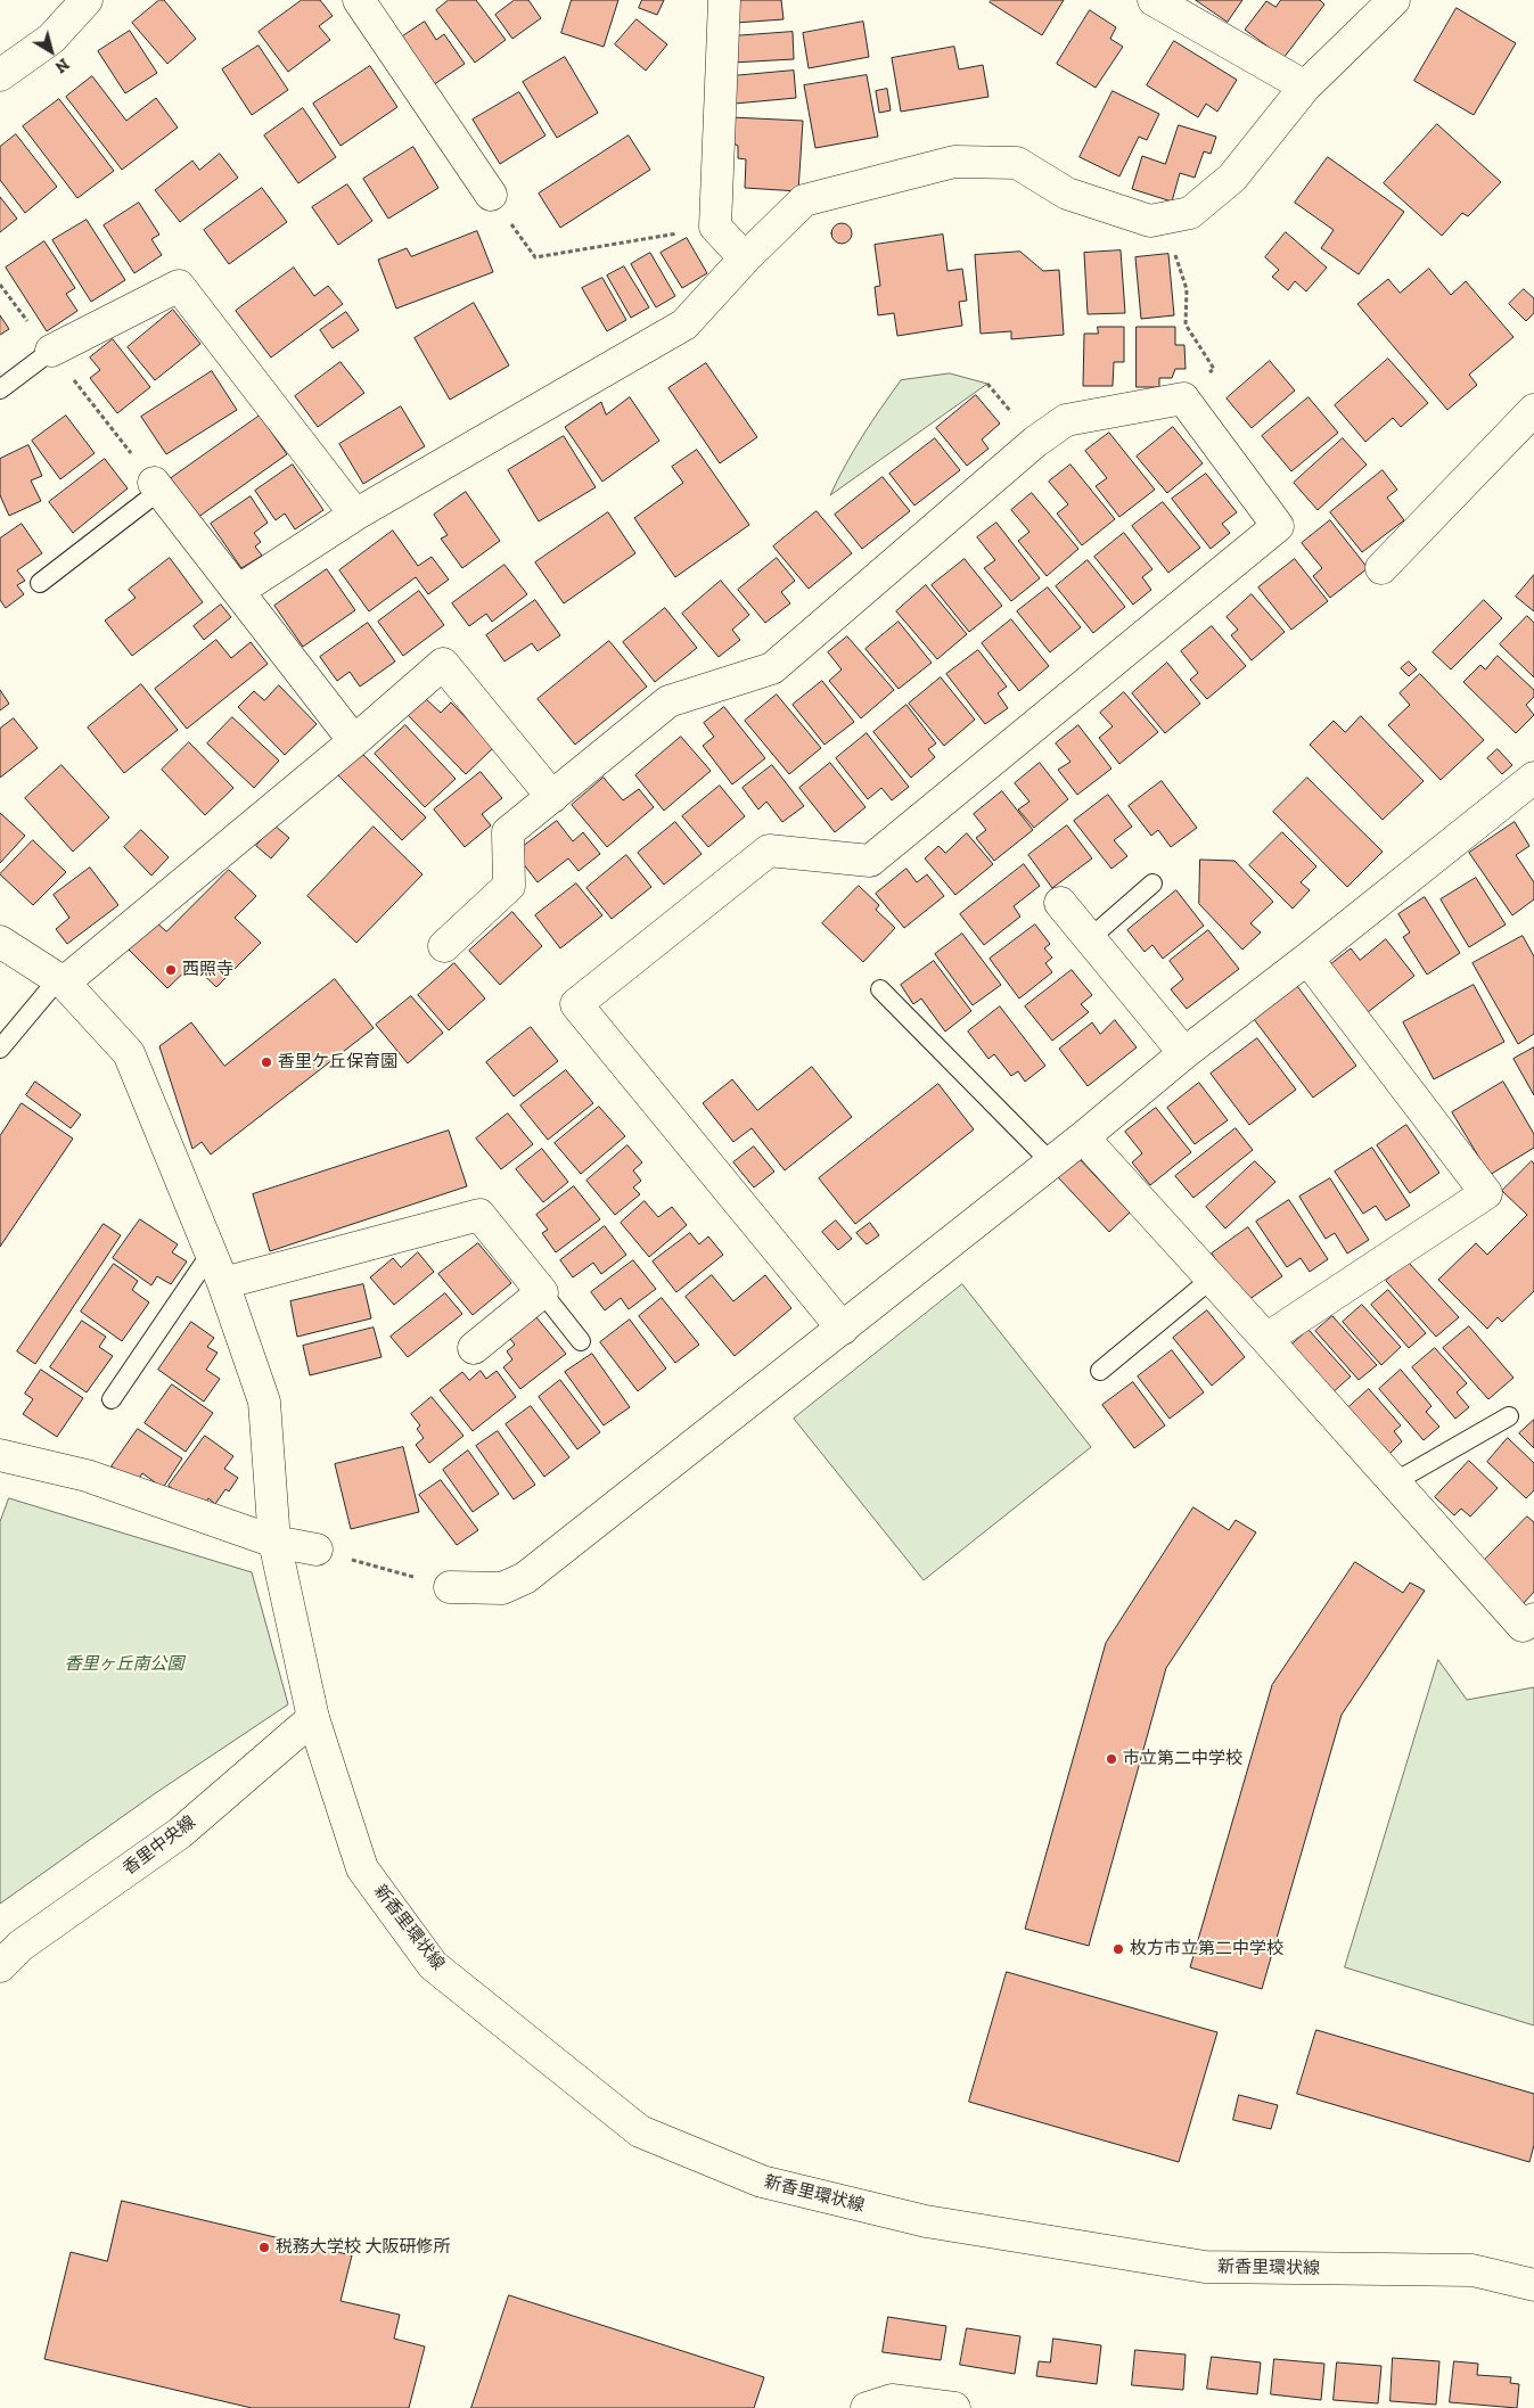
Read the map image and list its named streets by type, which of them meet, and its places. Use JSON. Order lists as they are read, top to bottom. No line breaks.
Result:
{"streets":{"street":["香里中央線","新香里環状線"]},"crossings":[["香里中央線","新香里環状線"]],"parks":["香里ヶ丘南公園"],"places":["西照寺","香里ケ丘保育園","市立第二中学校","枚方市立第二中学校","税務大学校 大阪研修所"],"north":"bottom right"}
